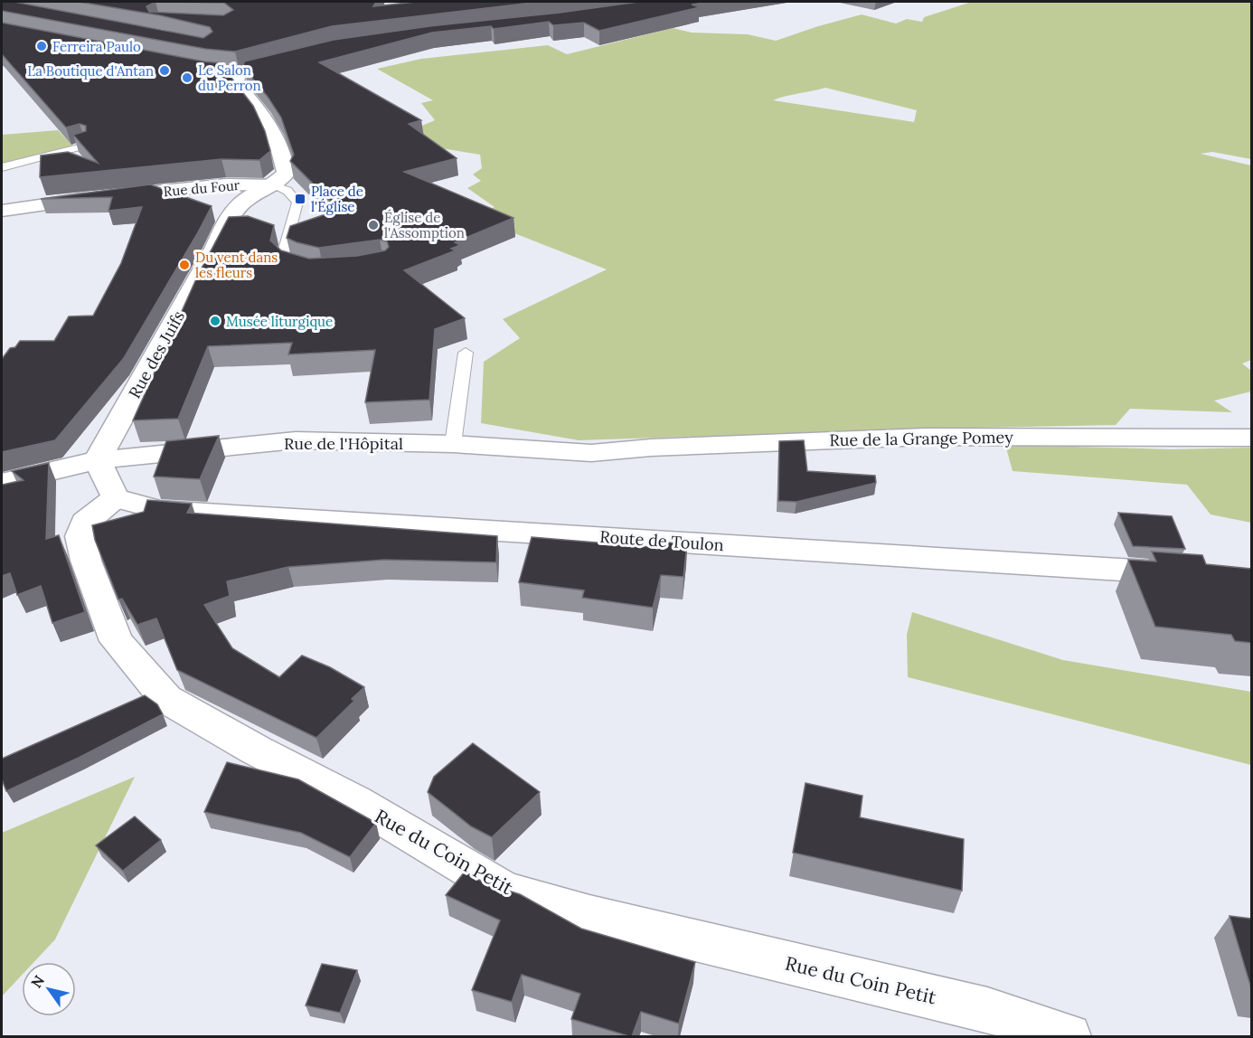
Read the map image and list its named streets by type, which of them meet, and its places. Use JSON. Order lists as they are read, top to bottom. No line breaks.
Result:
{"streets":{"street":["Rue du Four","Rue des Juifs","Rue de la Grange Pomey","Rue de l'Hôpital","Route de Toulon","Rue du Coin Petit"]},"crossings":[["Rue du Four","Rue des Juifs"],["Rue des Juifs","Rue de l'Hôpital"],["Rue de la Grange Pomey","Rue de l'Hôpital"],["Route de Toulon","Rue du Coin Petit"]],"places":{"other":["Ferreira Paulo","La Boutique d'Antan","Le Salon du Perron","Église de l'Assomption","Du vent dans les fleurs","Musée liturgique"],"transit":["Place de l'Église"]},"north":"top left"}
